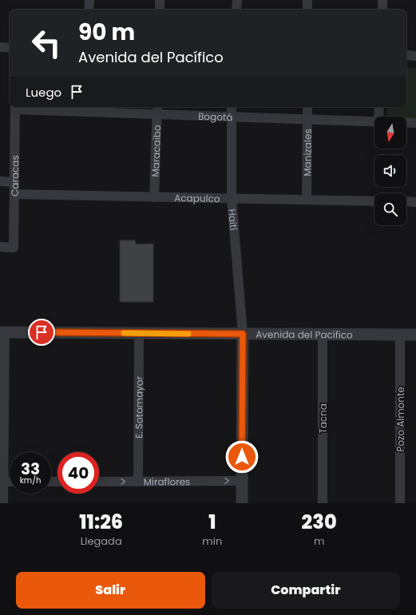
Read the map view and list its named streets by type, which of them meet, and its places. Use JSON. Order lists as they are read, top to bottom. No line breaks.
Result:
{"streets":{"street":["Bogotá","Maracaibo","Manizales","Caracas","Acapulco","Haití","Avenida del Pacífico","E. Sotomayor","Tacna","Pozo Almonte","Miraflores"]},"crossings":[["Bogotá","Maracaibo"],["Bogotá","Manizales"],["Bogotá","Caracas"],["Bogotá","Haití"],["Maracaibo","Acapulco"],["Manizales","Acapulco"],["Caracas","Acapulco"],["Acapulco","Haití"],["Haití","Avenida del Pacífico"],["Avenida del Pacífico","E. Sotomayor"],["Avenida del Pacífico","Tacna"],["Avenida del Pacífico","Pozo Almonte"],["E. Sotomayor","Miraflores"]],"one_way":["Miraflores"],"north":"bottom","page":{"turn":["90 m","Avenida del Pacífico"],"then":"Luego","speed":"33 km/h","limit":"40","eta":["11:26","Llegada","1","min","230","m"],"buttons":["Salir","Compartir"]}}
